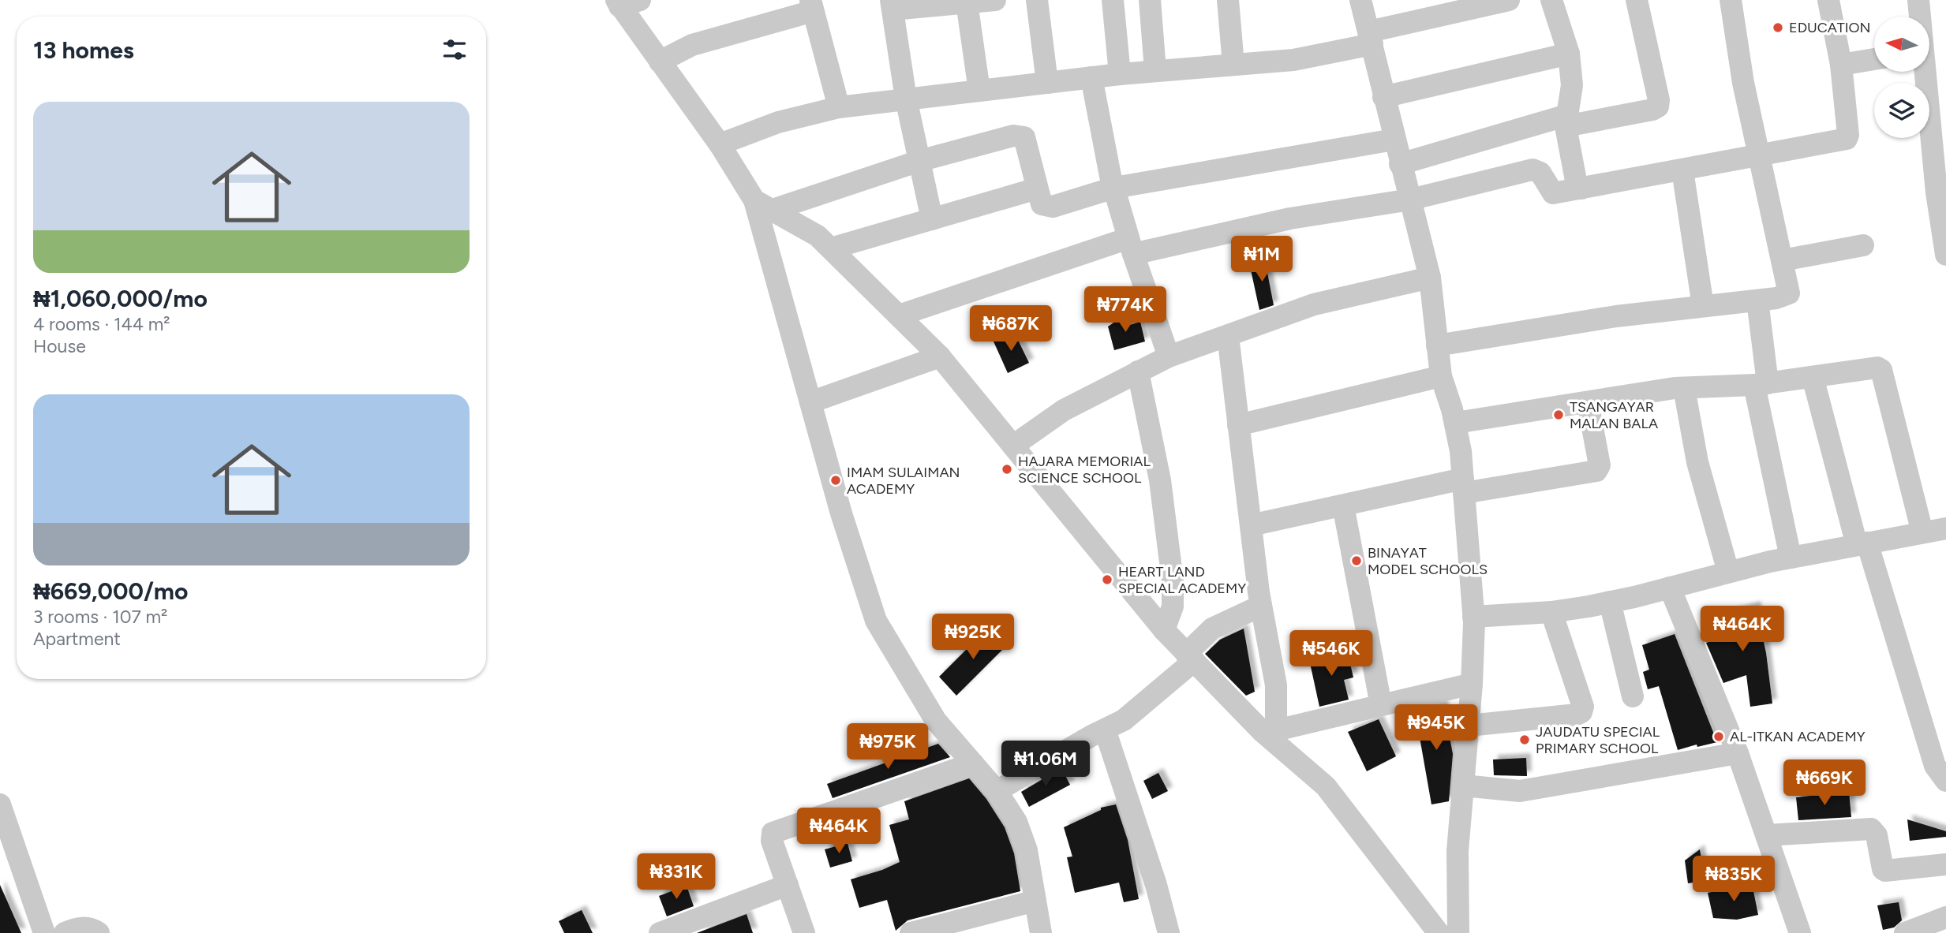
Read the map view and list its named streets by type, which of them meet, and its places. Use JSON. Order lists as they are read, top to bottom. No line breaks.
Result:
{"places":["EDUCATION","TSANGAYAR MALAN BALA","HAJARA MEMORIAL SCIENCE SCHOOL","IMAM SULAIMAN ACADEMY","BINAYAT MODEL SCHOOLS","HEART LAND SPECIAL ACADEMY","AL-ITKAN ACADEMY","JAUDATU SPECIAL PRIMARY SCHOOL"],"north":"left","page":{"heading":"13 homes","list":[{"name":"₦1,060,000/mo","note":"4 rooms · 144 m² · House"},{"name":"₦669,000/mo","note":"3 rooms · 107 m² · Apartment"}],"price":["₦1M","₦774K","₦687K","₦464K","₦925K","₦546K","₦945K","₦975K","₦1.06M","₦669K","₦464K","₦331K","₦835K"]}}
